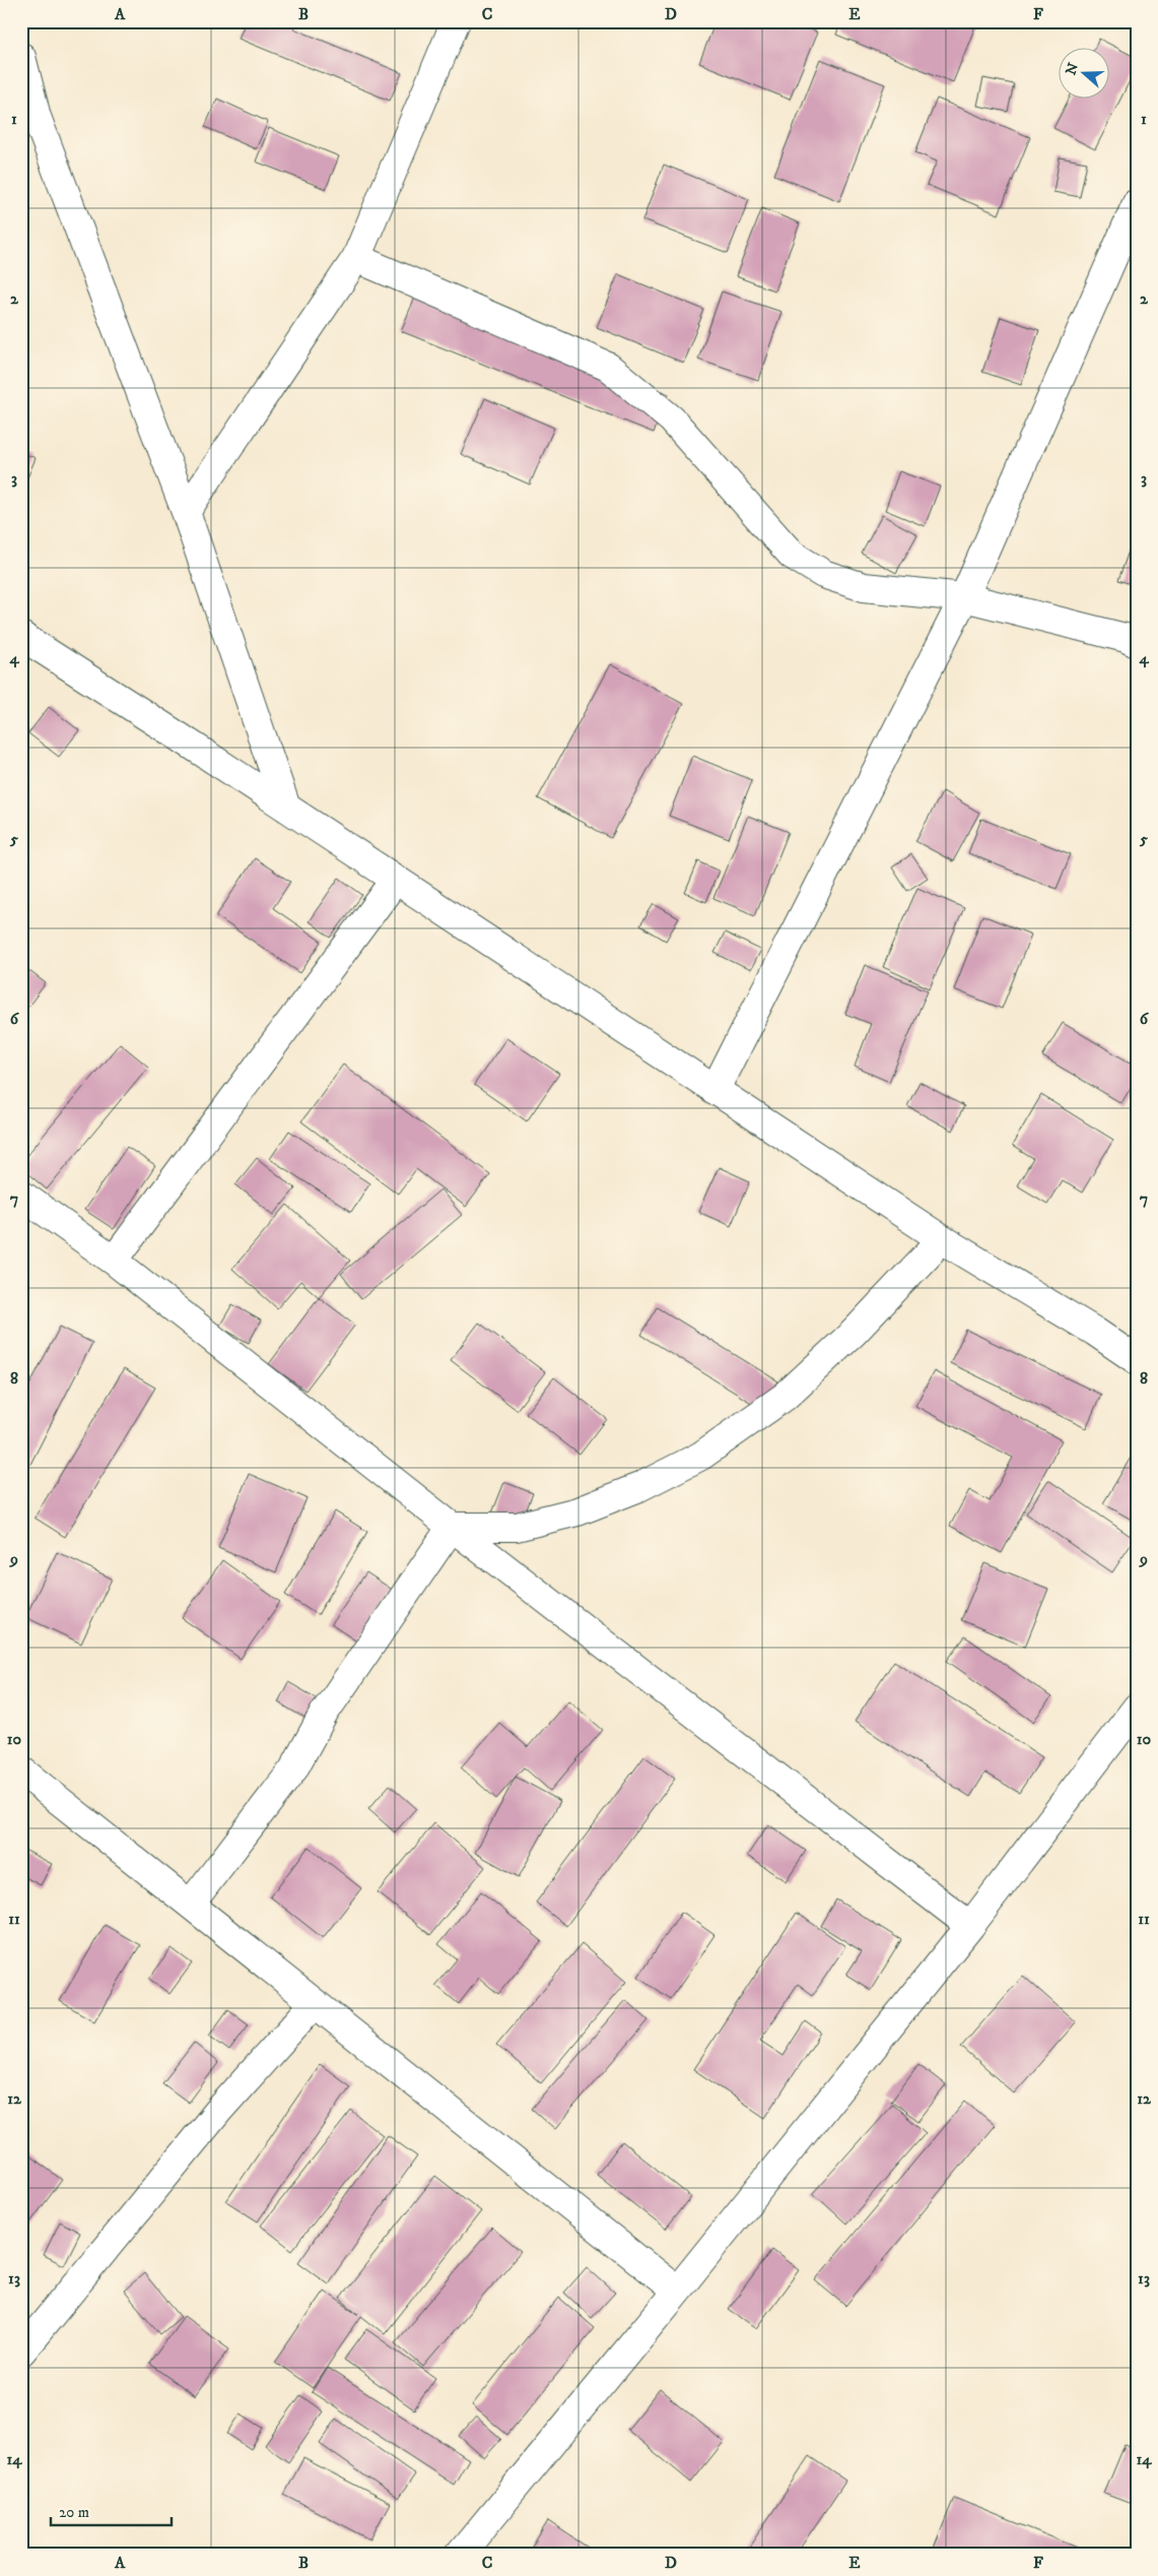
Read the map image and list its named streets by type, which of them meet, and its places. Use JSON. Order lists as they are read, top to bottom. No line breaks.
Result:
{"scale_bar":"20 m","north":"left","grid":{"columns":["A","B","C","D","E","F"],"rows":["1","2","3","4","5","6","7","8","9","10","11","12","13","14"]}}
